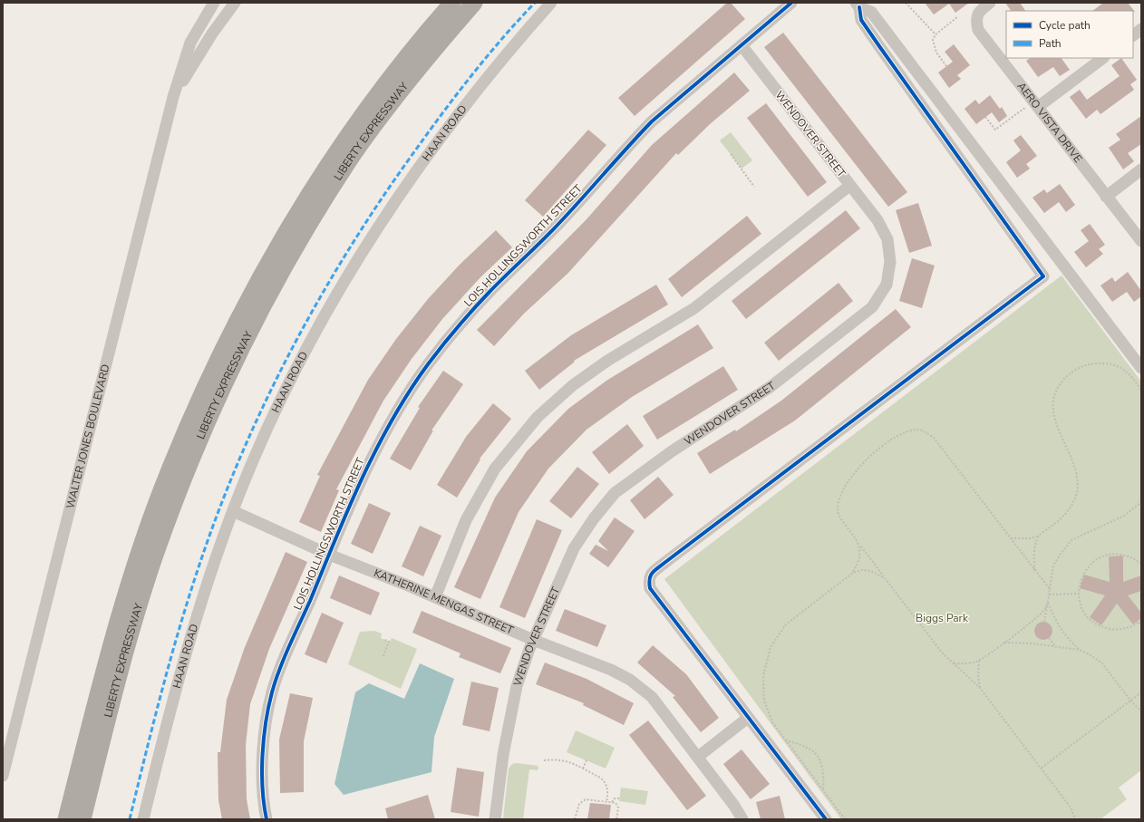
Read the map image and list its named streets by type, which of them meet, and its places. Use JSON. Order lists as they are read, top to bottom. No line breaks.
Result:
{"streets":{"highway":["LIBERTY EXPRESSWAY"],"street":["AERO VISTA DRIVE","HAAN ROAD","WENDOVER STREET","LOIS HOLLINGSWORTH STREET","WALTER JONES BOULEVARD","KATHERINE MENGAS STREET"]},"crossings":[["HAAN ROAD","KATHERINE MENGAS STREET"],["WENDOVER STREET","LOIS HOLLINGSWORTH STREET"],["WENDOVER STREET","KATHERINE MENGAS STREET"],["LOIS HOLLINGSWORTH STREET","KATHERINE MENGAS STREET"]],"parks":["Biggs Park"],"legend":["Cycle path","Path"]}
